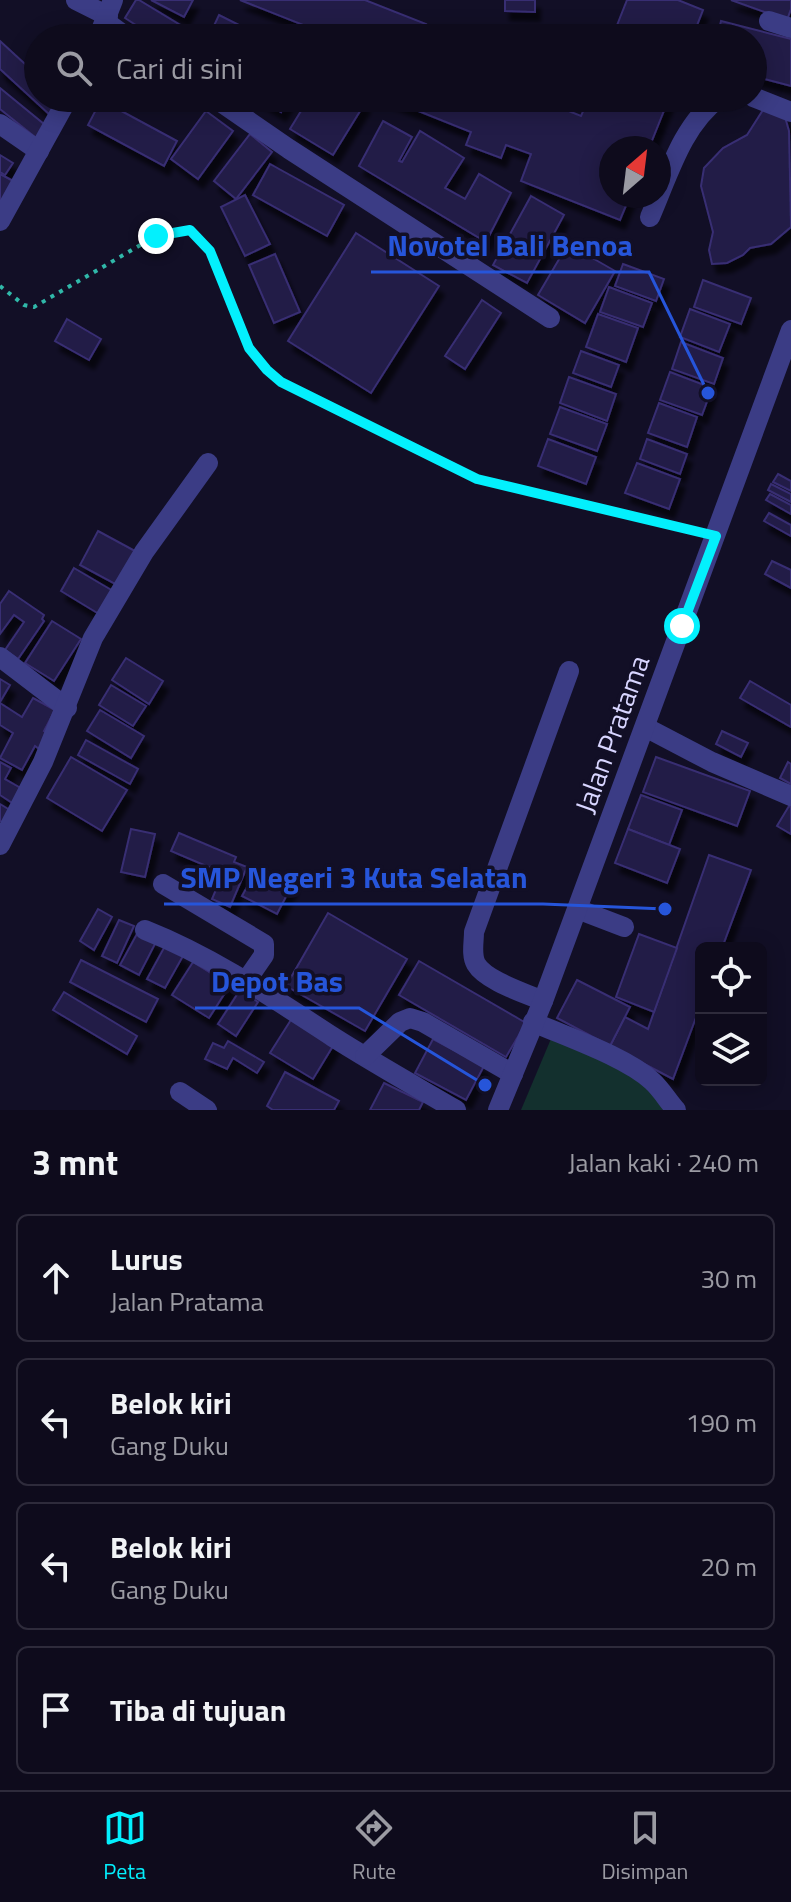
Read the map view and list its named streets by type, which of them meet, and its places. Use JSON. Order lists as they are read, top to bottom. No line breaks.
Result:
{"streets":{"street":["Jalan Pratama"]},"places":["Novotel Bali Benoa","SMP Negeri 3 Kuta Selatan","Depot Bas"],"north":"top right","page":{"search":"Cari di sini","heading":["3 mnt","Jalan kaki · 240 m"],"list":[["Lurus","Jalan Pratama","30 m"],["Belok kiri","Gang Duku","190 m"],["Belok kiri","Gang Duku","20 m"],"Tiba di tujuan"],"nav":["Peta","Rute","Disimpan"]}}
